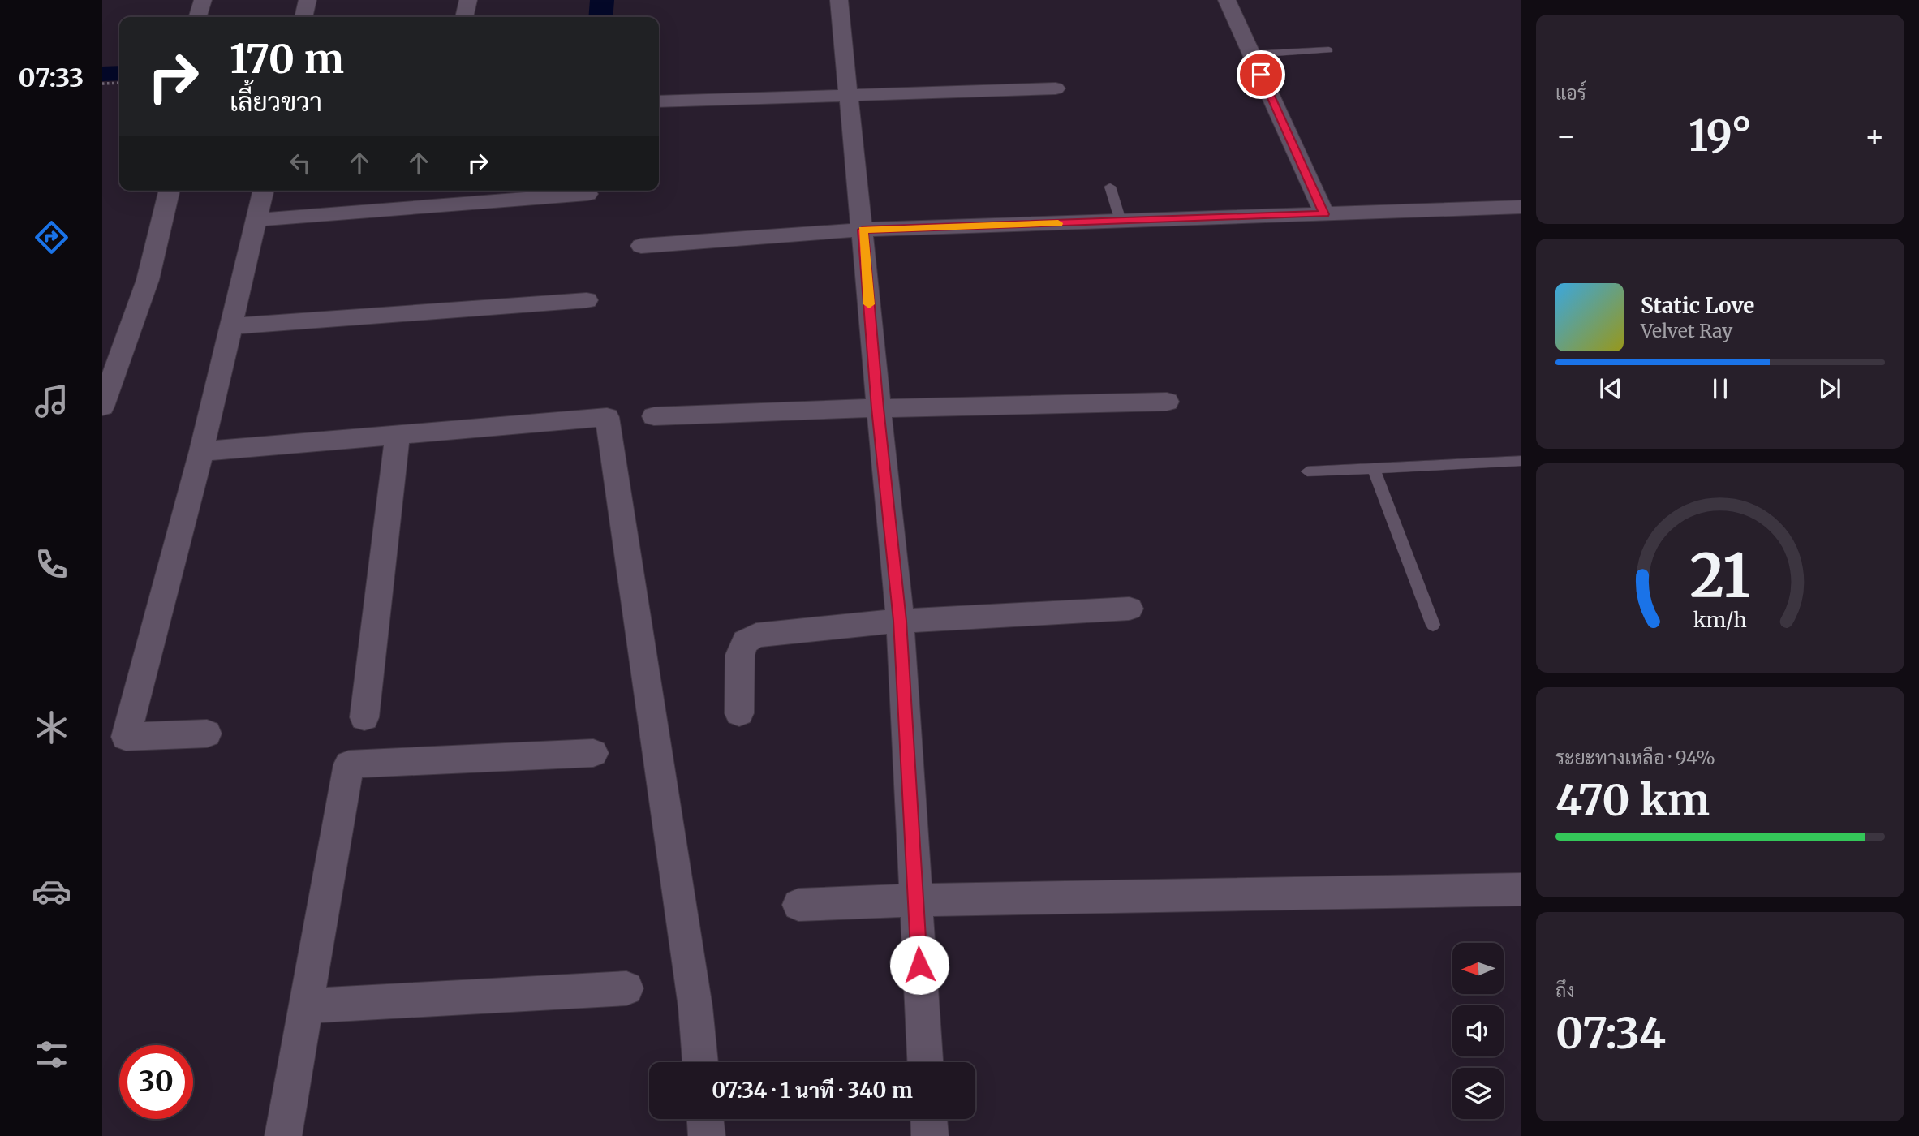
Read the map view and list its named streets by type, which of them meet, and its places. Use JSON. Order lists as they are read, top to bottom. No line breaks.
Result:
{"north":"left","page":{"tabs":"07:33","tile":["แอร์",["ระยะทางเหลือ · 94%","470 km"],["ถึง","07:34"]],"turn":["170 m","เลี้ยวขวา"],"heat":["−","19°","+"],"song":["Static Love","Velvet Ray"],"limit":"30","trip":"07:34 · 1 นาที · 340 m","gauge":["21","km/h"]}}
